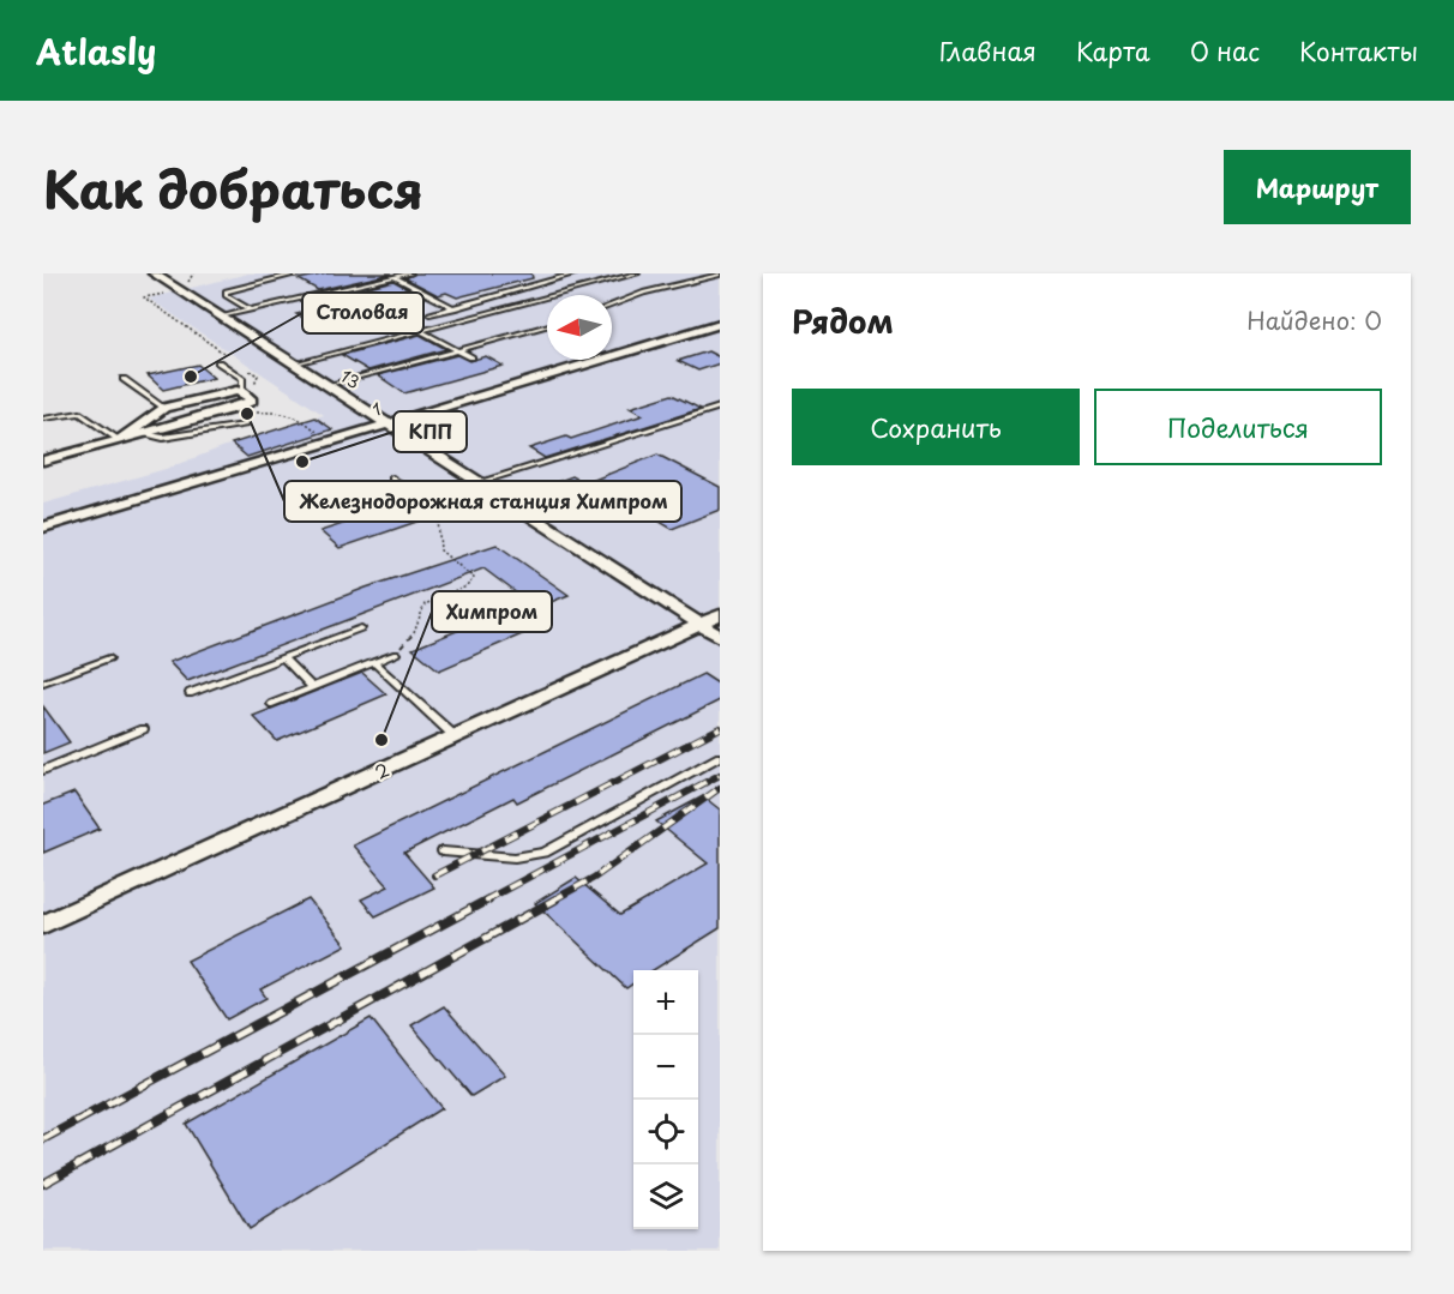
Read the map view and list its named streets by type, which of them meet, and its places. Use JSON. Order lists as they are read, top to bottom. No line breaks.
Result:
{"streets":{"street":["13","1","2"]},"crossings":[["13","1"],["13","2"]],"places":["Столовая","Железнодорожная станция Химпром","КПП","Химпром"],"north":"left","page":{"header":"Atlasly","nav":["Главная","Карта","О нас","Контакты"],"title":"Как добраться","buttons":["Маршрут",["Сохранить","Поделиться"]],"heading":["Рядом","Найдено: 0"],"map_buttons":["+","−"]}}
